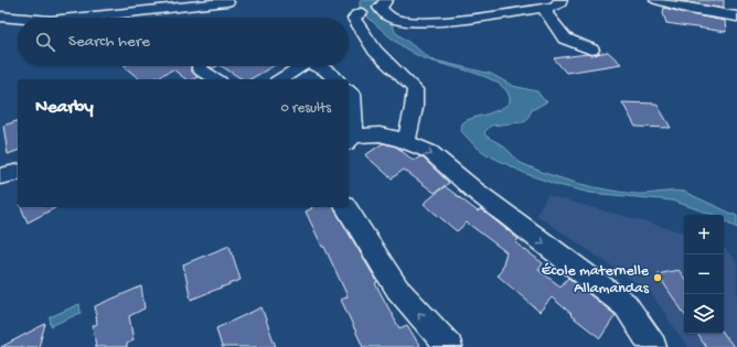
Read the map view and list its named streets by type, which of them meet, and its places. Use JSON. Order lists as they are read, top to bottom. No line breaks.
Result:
{"places":["École maternelle Allamandas"],"page":{"search":"Search here","heading":["Nearby","0 results"],"map_buttons":["+","−"]}}
